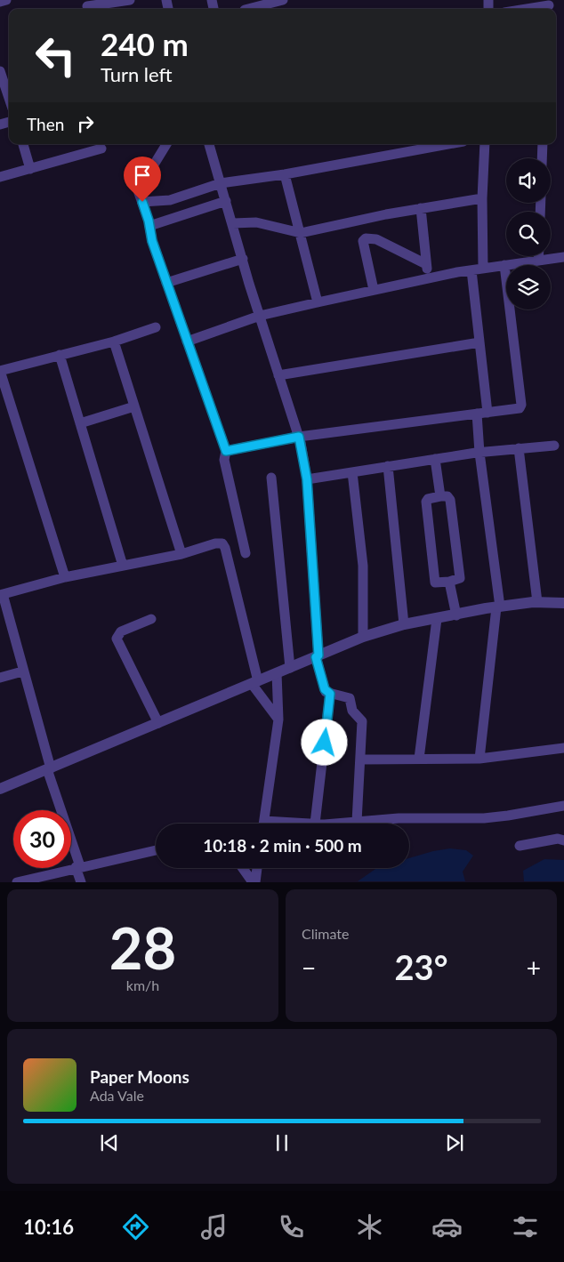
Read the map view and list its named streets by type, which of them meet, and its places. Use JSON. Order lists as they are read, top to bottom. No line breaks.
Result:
{"page":{"turn":["240 m","Turn left"],"then":"Then","limit":"30","trip":"10:18 · 2 min · 500 m","tile":[["28","km/h"],"Climate"],"heat":["−","23°","+"],"song":["Paper Moons","Ada Vale"],"tabs":"10:16"}}
